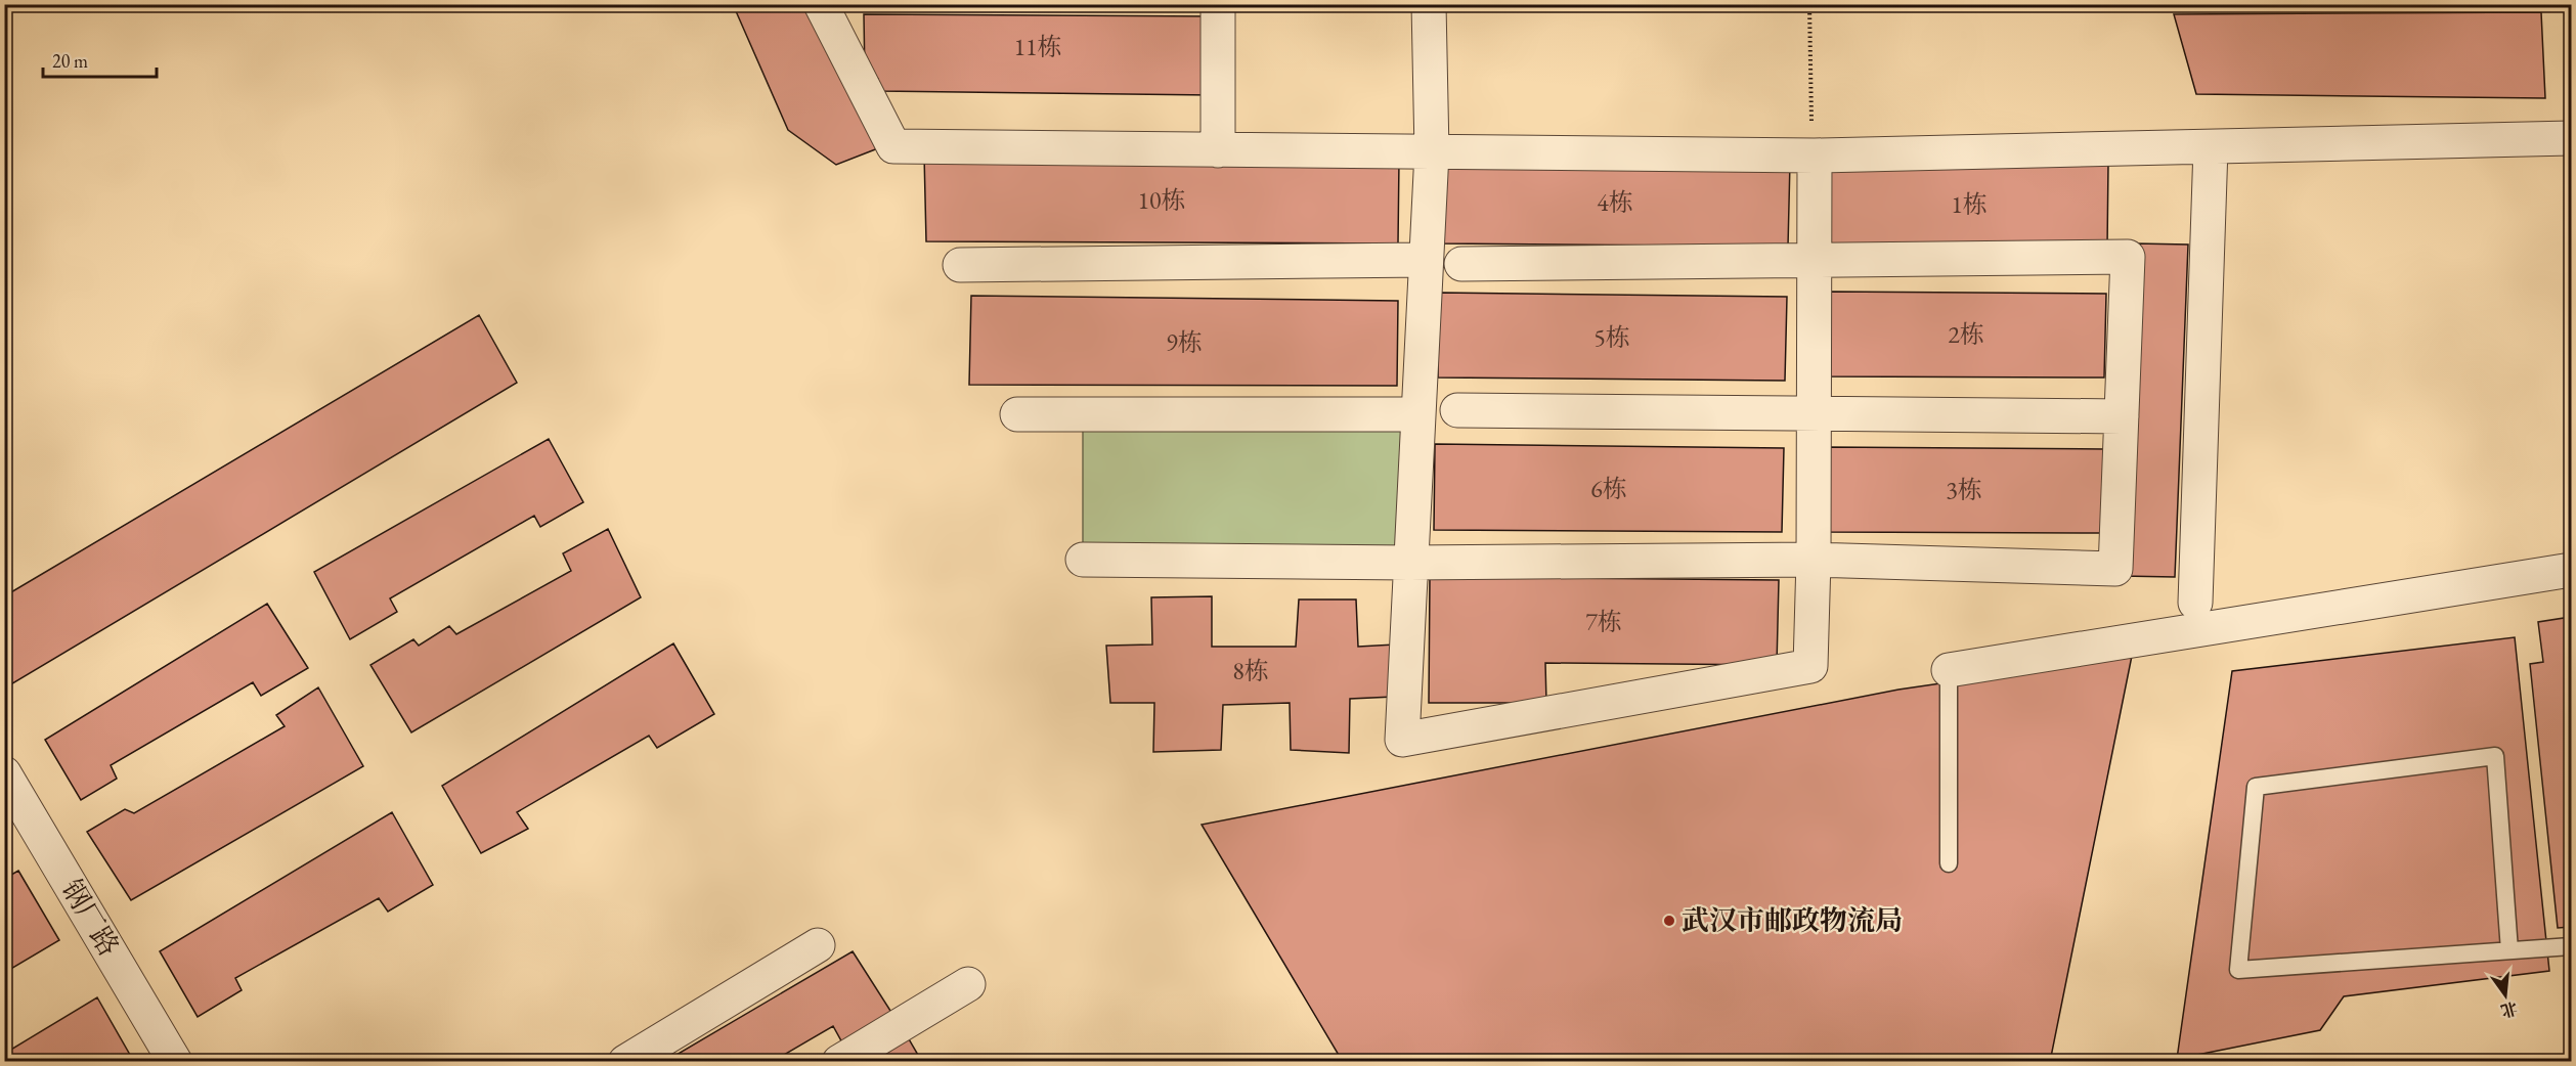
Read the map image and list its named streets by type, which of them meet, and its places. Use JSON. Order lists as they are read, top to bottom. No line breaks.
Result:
{"streets":{"street":["钢厂路"]},"places":["武汉市邮政物流局"],"house_numbers":["11栋","10栋","4栋","1栋","2栋","5栋","9栋","6栋","3栋","7栋","8栋"],"scale_bar":"20 m","north":"bottom"}
